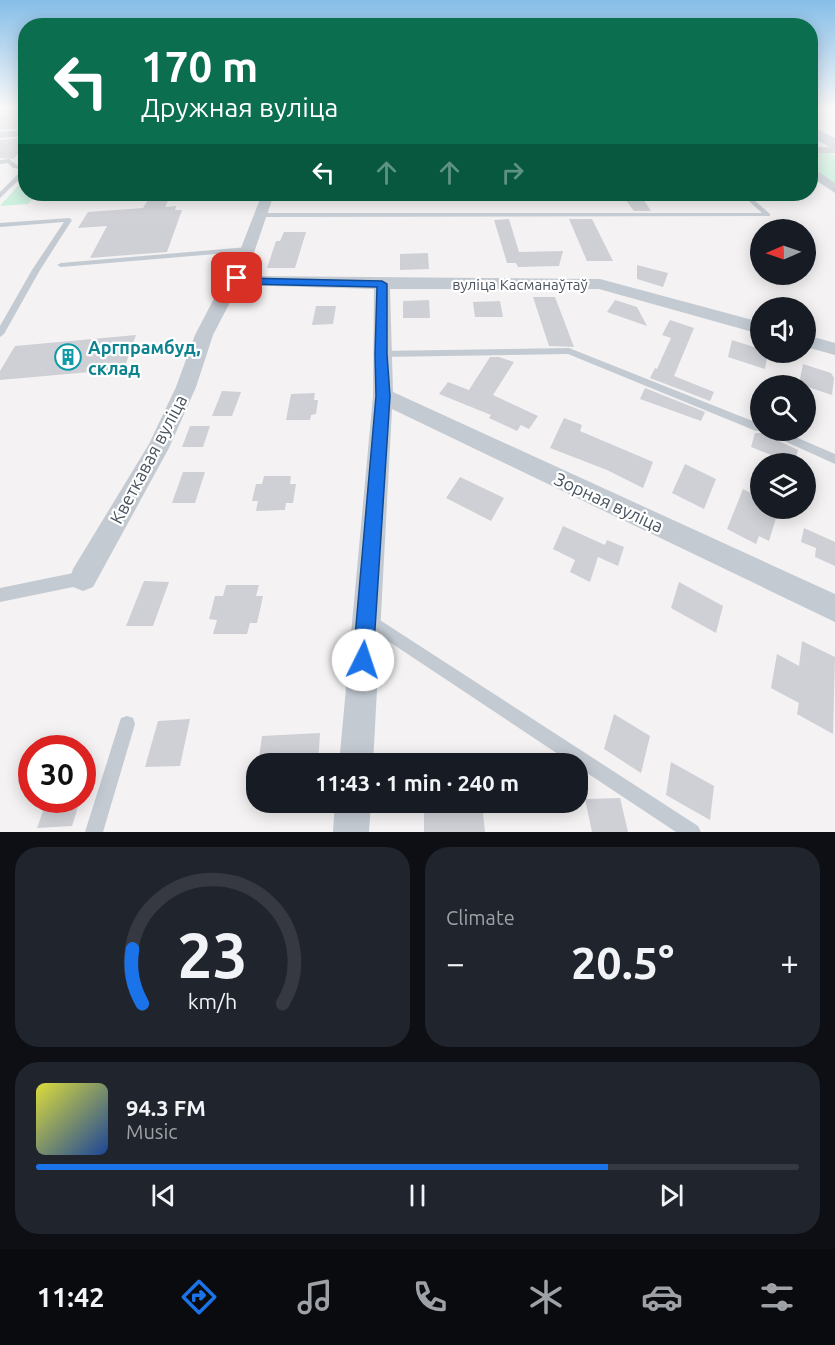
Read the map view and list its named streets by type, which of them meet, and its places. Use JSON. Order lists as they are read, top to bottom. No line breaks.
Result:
{"streets":{"street":["вуліца Касманаўтаў","Кветкавая вуліца","Зорная вуліца"]},"crossings":[["вуліца Касманаўтаў","Кветкавая вуліца"]],"places":{"building":["Аргпрамбуд, склад"]},"north":"left","page":{"turn":["170 m","Дружная вуліца"],"limit":"30","trip":"11:43 · 1 min · 240 m","tile":"Climate","heat":["−","20.5°","+"],"song":["94.3 FM","Music"],"tabs":"11:42","gauge":["23","km/h"]}}
